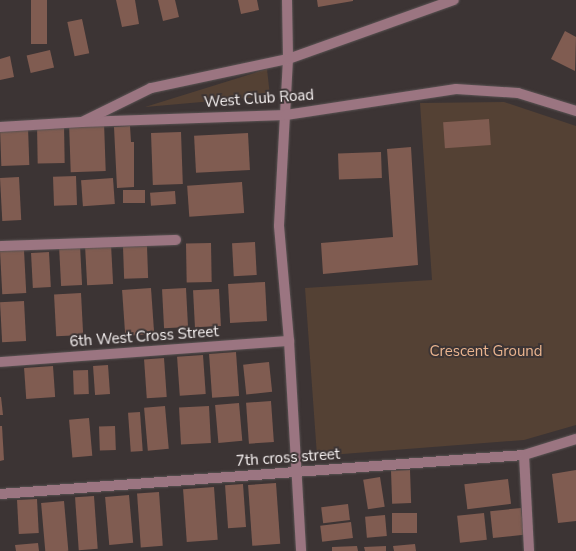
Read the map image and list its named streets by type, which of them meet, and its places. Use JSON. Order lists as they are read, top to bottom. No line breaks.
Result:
{"streets":{"street":["West Club Road","6th West Cross Street","7th cross street"]},"parks":["Crescent Ground"]}
